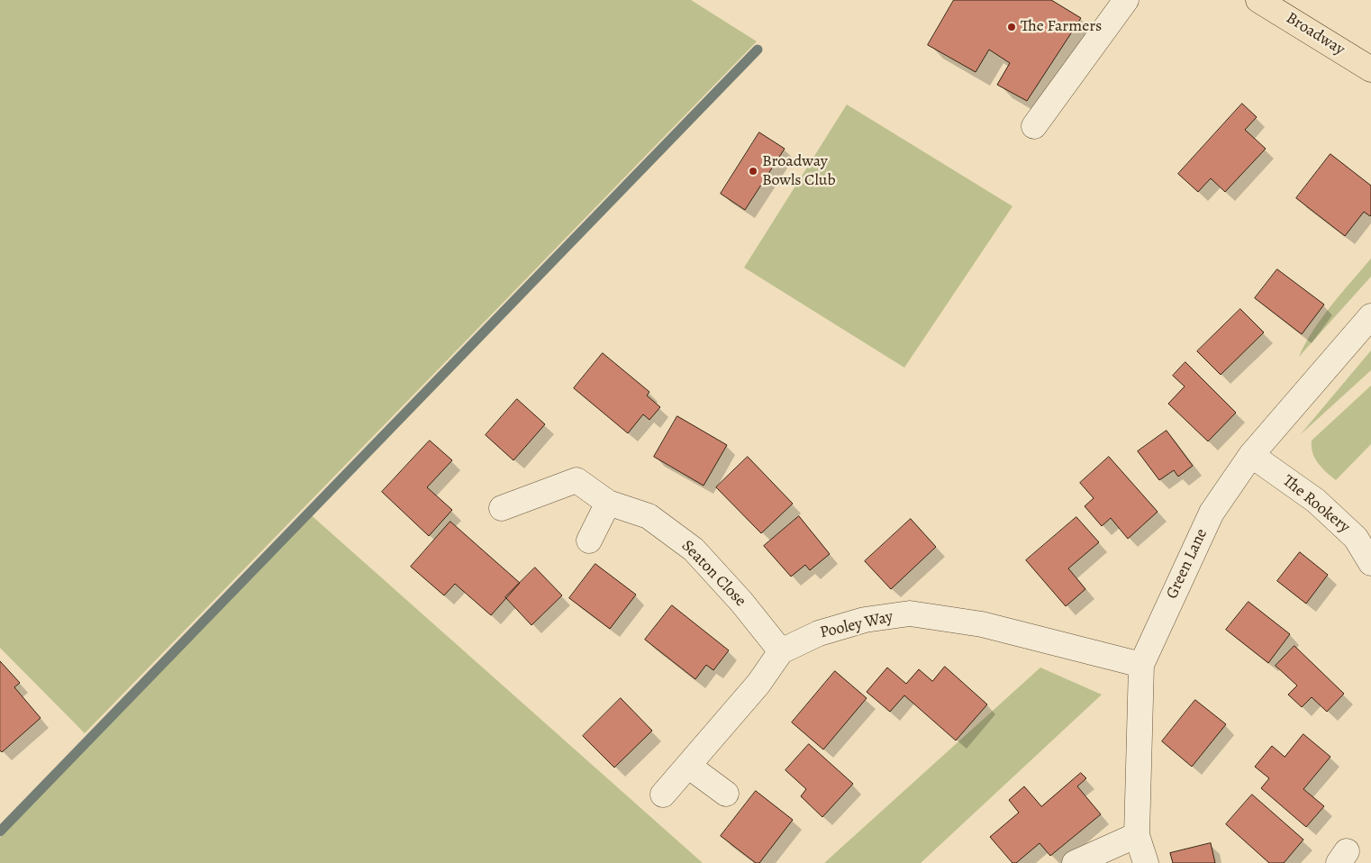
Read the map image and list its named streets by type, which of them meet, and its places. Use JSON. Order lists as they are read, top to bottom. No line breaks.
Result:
{"streets":{"main road":["Broadway"],"street":["The Rookery","Green Lane","Seaton Close","Pooley Way"]},"crossings":[["The Rookery","Green Lane"],["Green Lane","Pooley Way"],["Seaton Close","Pooley Way"]],"places":["The Farmers","Broadway Bowls Club"]}
